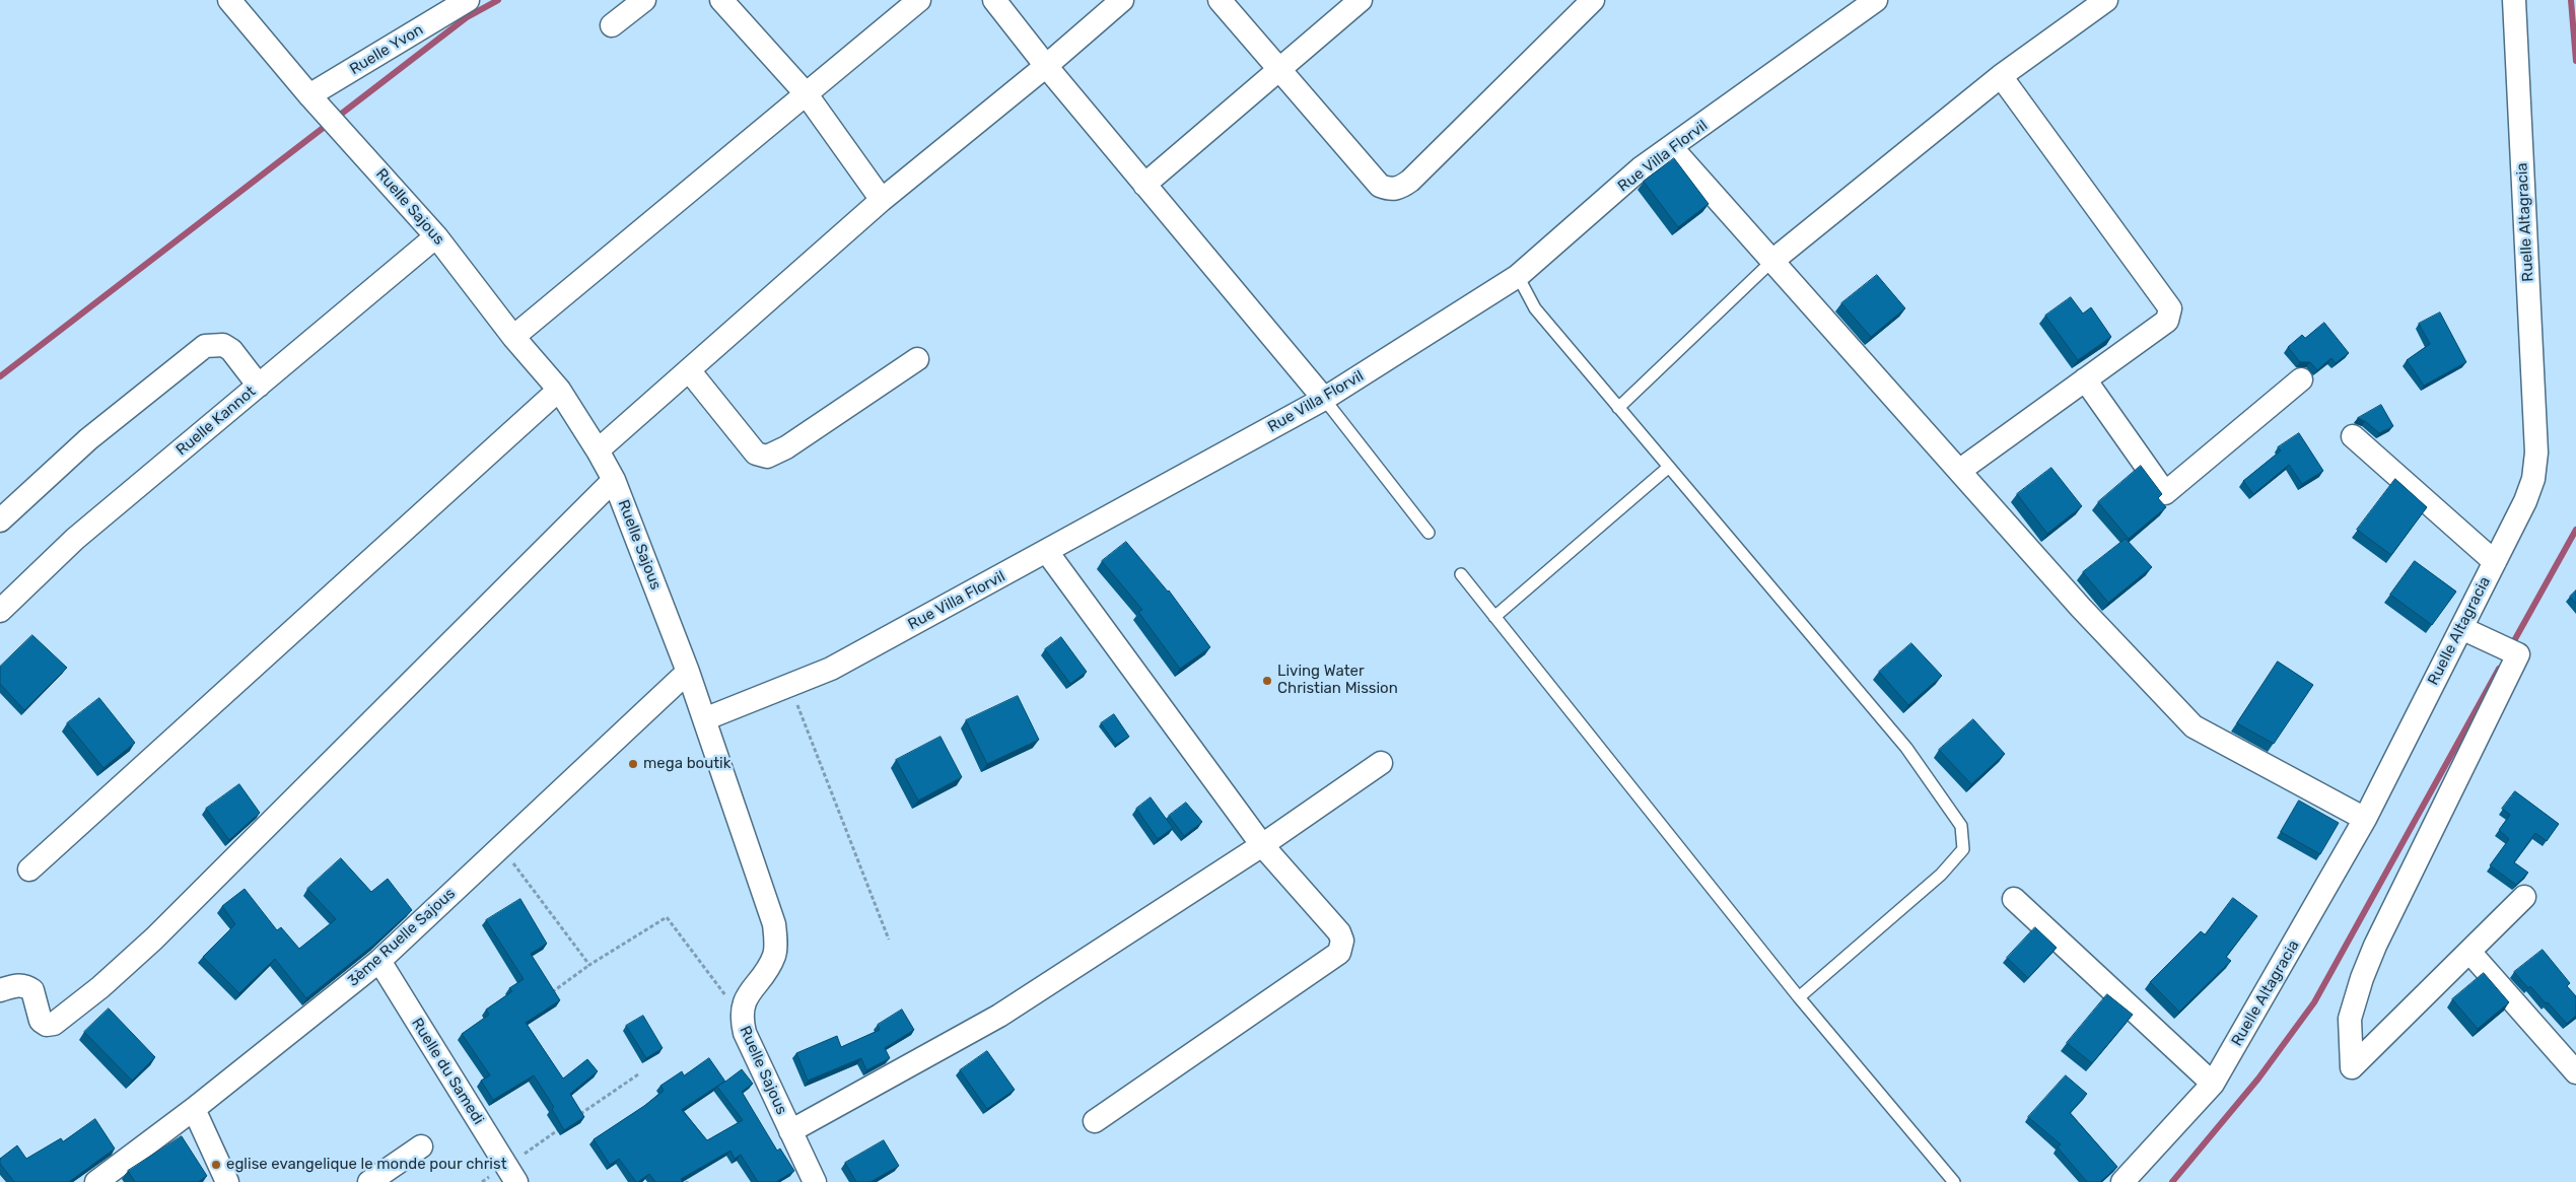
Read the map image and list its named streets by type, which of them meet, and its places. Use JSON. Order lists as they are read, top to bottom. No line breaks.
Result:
{"streets":{"street":["Ruelle Yvon","Rue Villa Florvil","Ruelle Sajous","Ruelle Altagracia","Ruelle Kannot","3ème Ruelle Sajous","Ruelle du Samedi"]},"crossings":[["Ruelle Yvon","Ruelle Sajous"],["Rue Villa Florvil","Ruelle Sajous"],["Ruelle Sajous","Ruelle Kannot"],["Ruelle Sajous","3ème Ruelle Sajous"],["3ème Ruelle Sajous","Ruelle du Samedi"]],"places":["Living Water Christian Mission","mega boutik","eglise evangelique le monde pour christ"]}
